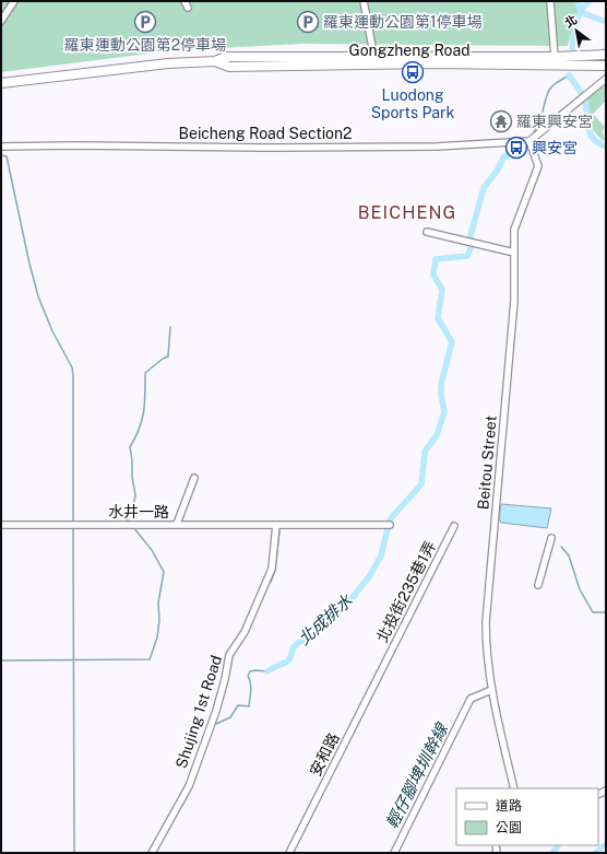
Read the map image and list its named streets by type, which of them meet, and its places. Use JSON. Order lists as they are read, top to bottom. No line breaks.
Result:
{"streets":{"street":["Gongzheng Road","Beicheng Road Section2","Beitou Street","水井一路","北投街235巷1弄","Shujing 1st Road","安和路"]},"crossings":[["Beicheng Road Section2","Beitou Street"],["水井一路","Shujing 1st Road"],["北投街235巷1弄","安和路"]],"districts":["BEICHENG"],"water":["北成排水","輕仔腳埤圳幹線"],"places":{"parking":["羅東運動公園第2停車場","羅東運動公園第1停車場"],"bus stop":["Luodong Sports Park","興安宮"],"temple":["羅東興安宮"]},"legend":["道路","公園"],"north":"top left"}
